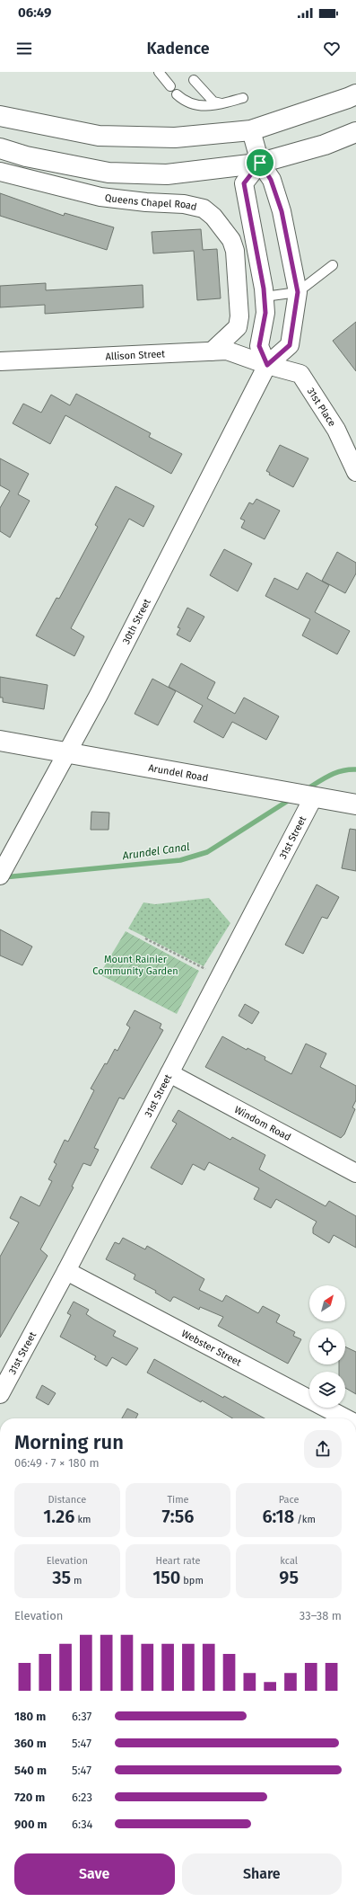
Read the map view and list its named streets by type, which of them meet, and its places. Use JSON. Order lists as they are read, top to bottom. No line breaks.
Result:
{"streets":{"main road":["Arundel Road"],"street":["Queens Chapel Road","Allison Street","31st Place","30th Street","31st Street","Windom Road","Webster Street"]},"crossings":[["Queens Chapel Road","Allison Street"],["Allison Street","31st Place"],["Allison Street","30th Street"],["31st Place","30th Street"],["30th Street","Arundel Road"],["Arundel Road","31st Street"],["31st Street","Windom Road"],["31st Street","Webster Street"]],"water":["Arundel Canal"],"parks":["Mount Rainier Community Garden"],"north":"top right","page":{"status":"06:49","header":"Kadence","heading":["Morning run","06:49 · 7 × 180 m"],"stats":[["Distance","1.26 km"],["Time","7:56"],["Pace","6:18 /km"],["Elevation","35 m"],["Heart rate","150 bpm"],["kcal","95"]],"chart":["Elevation","33–38 m"],"list":[{"name":"180 m","note":"6:37"},{"name":"360 m","note":"5:47"},{"name":"540 m","note":"5:47"},{"name":"720 m","note":"6:23"},{"name":"900 m","note":"6:34"}],"buttons":["Save","Share"]}}
